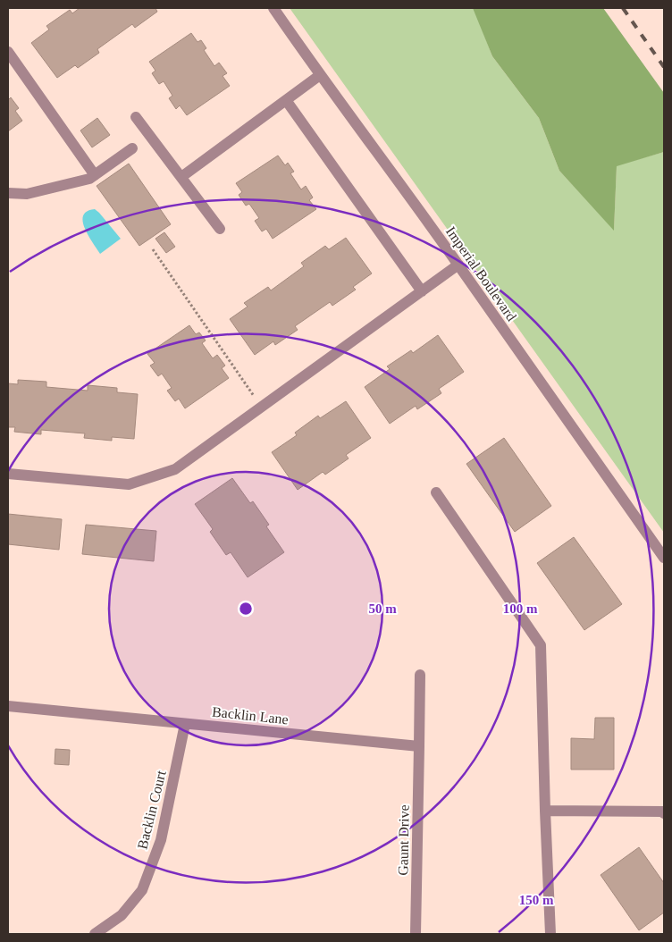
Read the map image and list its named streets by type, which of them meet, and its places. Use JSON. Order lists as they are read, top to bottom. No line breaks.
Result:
{"streets":{"street":["Imperial Boulevard","Backlin Lane","Backlin Court","Gaunt Drive"]},"crossings":[["Backlin Lane","Backlin Court"],["Backlin Lane","Gaunt Drive"]],"rings":["50 m","100 m","150 m"]}
